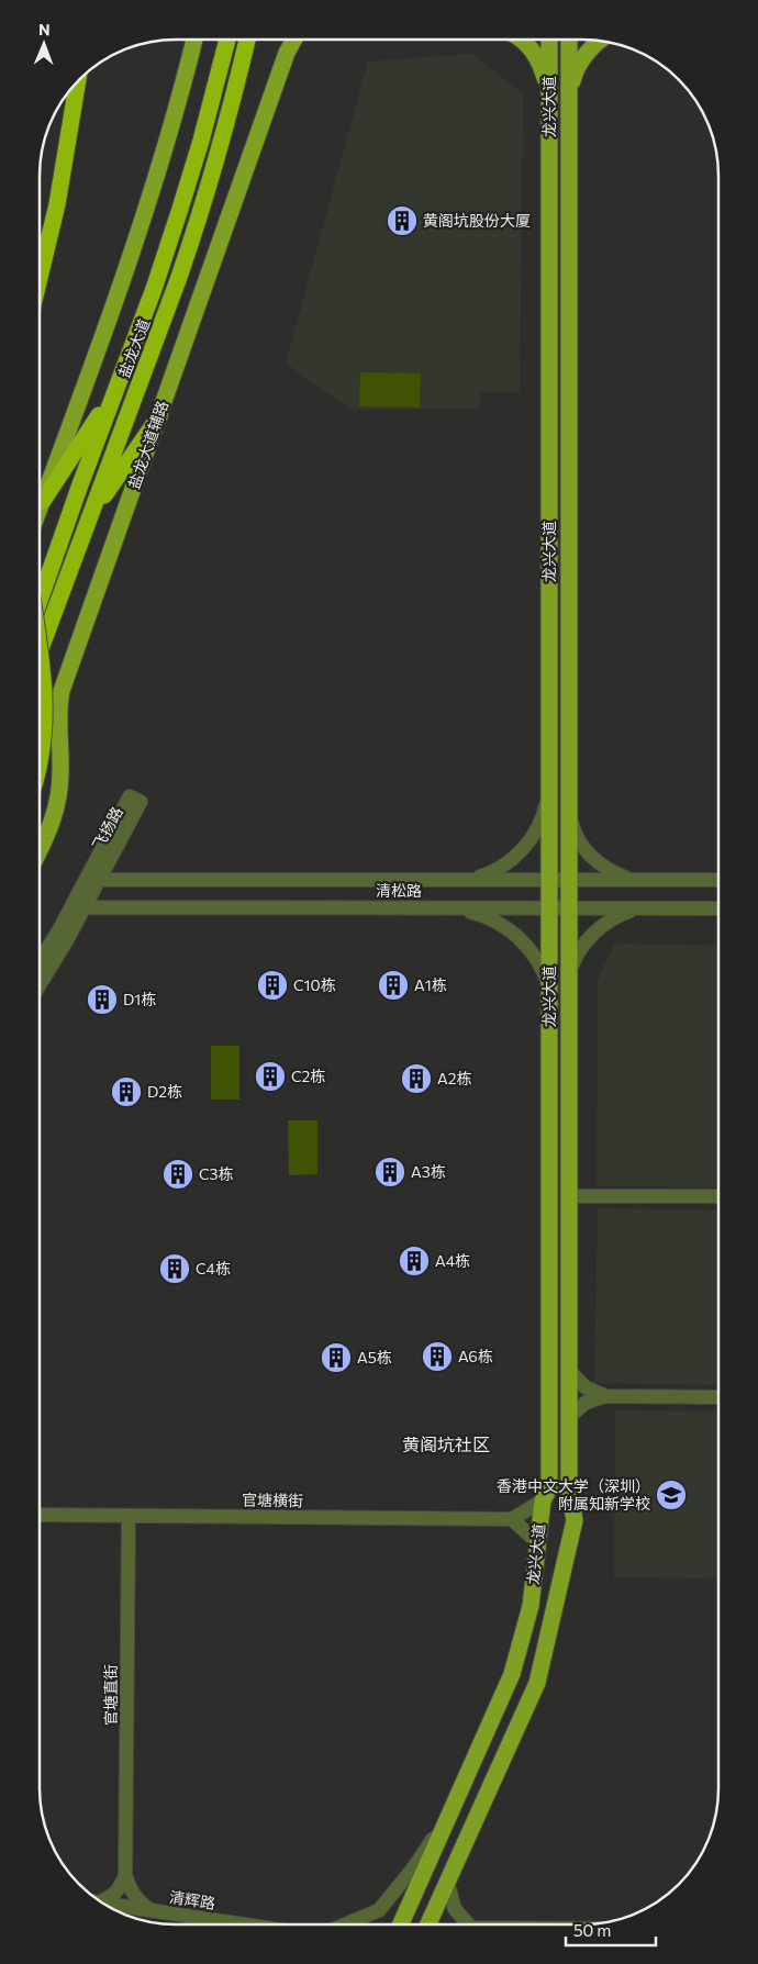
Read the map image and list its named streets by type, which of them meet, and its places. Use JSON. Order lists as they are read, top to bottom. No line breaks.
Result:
{"streets":{"highway":["盐龙大道"],"main road":["龙兴大道","盐龙大道辅路"],"street":["飞扬路","清松路","官塘横街","官塘直街","清辉路"]},"crossings":[["龙兴大道","清松路"],["飞扬路","清松路"],["官塘横街","官塘直街"],["官塘直街","清辉路"]],"districts":["黄阁坑社区"],"places":{"building":["黄阁坑股份大厦","C10栋","A1栋","D1栋","C2栋","A2栋","D2栋","A3栋","C3栋","A4栋","C4栋","A6栋","A5栋"],"school or university":["香港中文大学（深圳） 附属知新学校"]},"scale_bar":"50 m","north":"top"}
